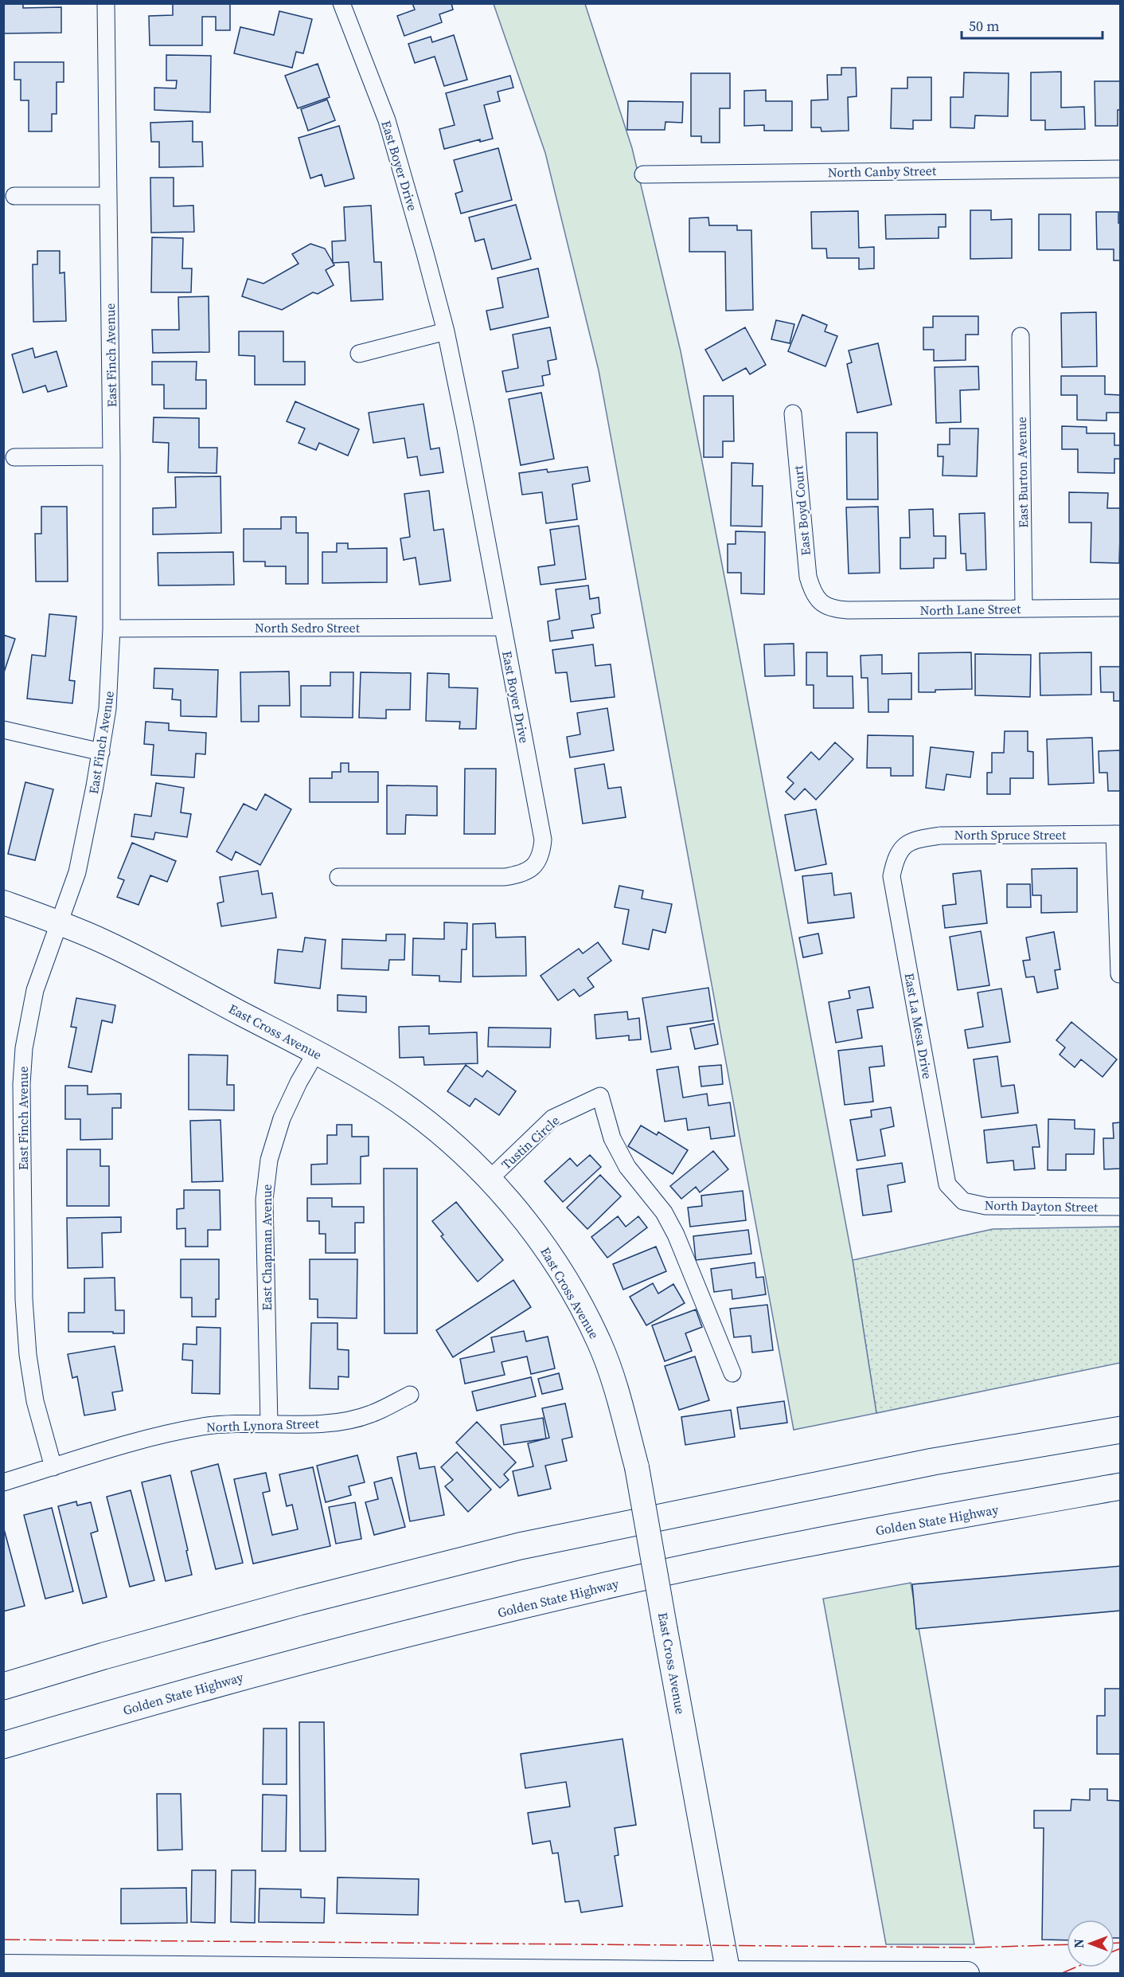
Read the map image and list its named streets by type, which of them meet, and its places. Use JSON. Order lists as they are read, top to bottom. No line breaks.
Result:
{"streets":{"highway":["Golden State Highway"],"street":["East Boyer Drive","North Canby Street","East Finch Avenue","East Burton Avenue","East Boyd Court","North Lane Street","North Sedro Street","North Spruce Street","East La Mesa Drive","East Cross Avenue","Tustin Circle","North Dayton Street","East Chapman Avenue","North Lynora Street"]},"crossings":[["East Boyer Drive","North Sedro Street"],["East Finch Avenue","North Sedro Street"],["East Finch Avenue","East Cross Avenue"],["East Finch Avenue","North Lynora Street"],["East Burton Avenue","North Lane Street"],["East Boyd Court","North Lane Street"],["North Spruce Street","East La Mesa Drive"],["East La Mesa Drive","North Dayton Street"],["East Cross Avenue","Tustin Circle"],["East Cross Avenue","East Chapman Avenue"],["East Chapman Avenue","North Lynora Street"]],"scale_bar":"50 m","north":"left"}
